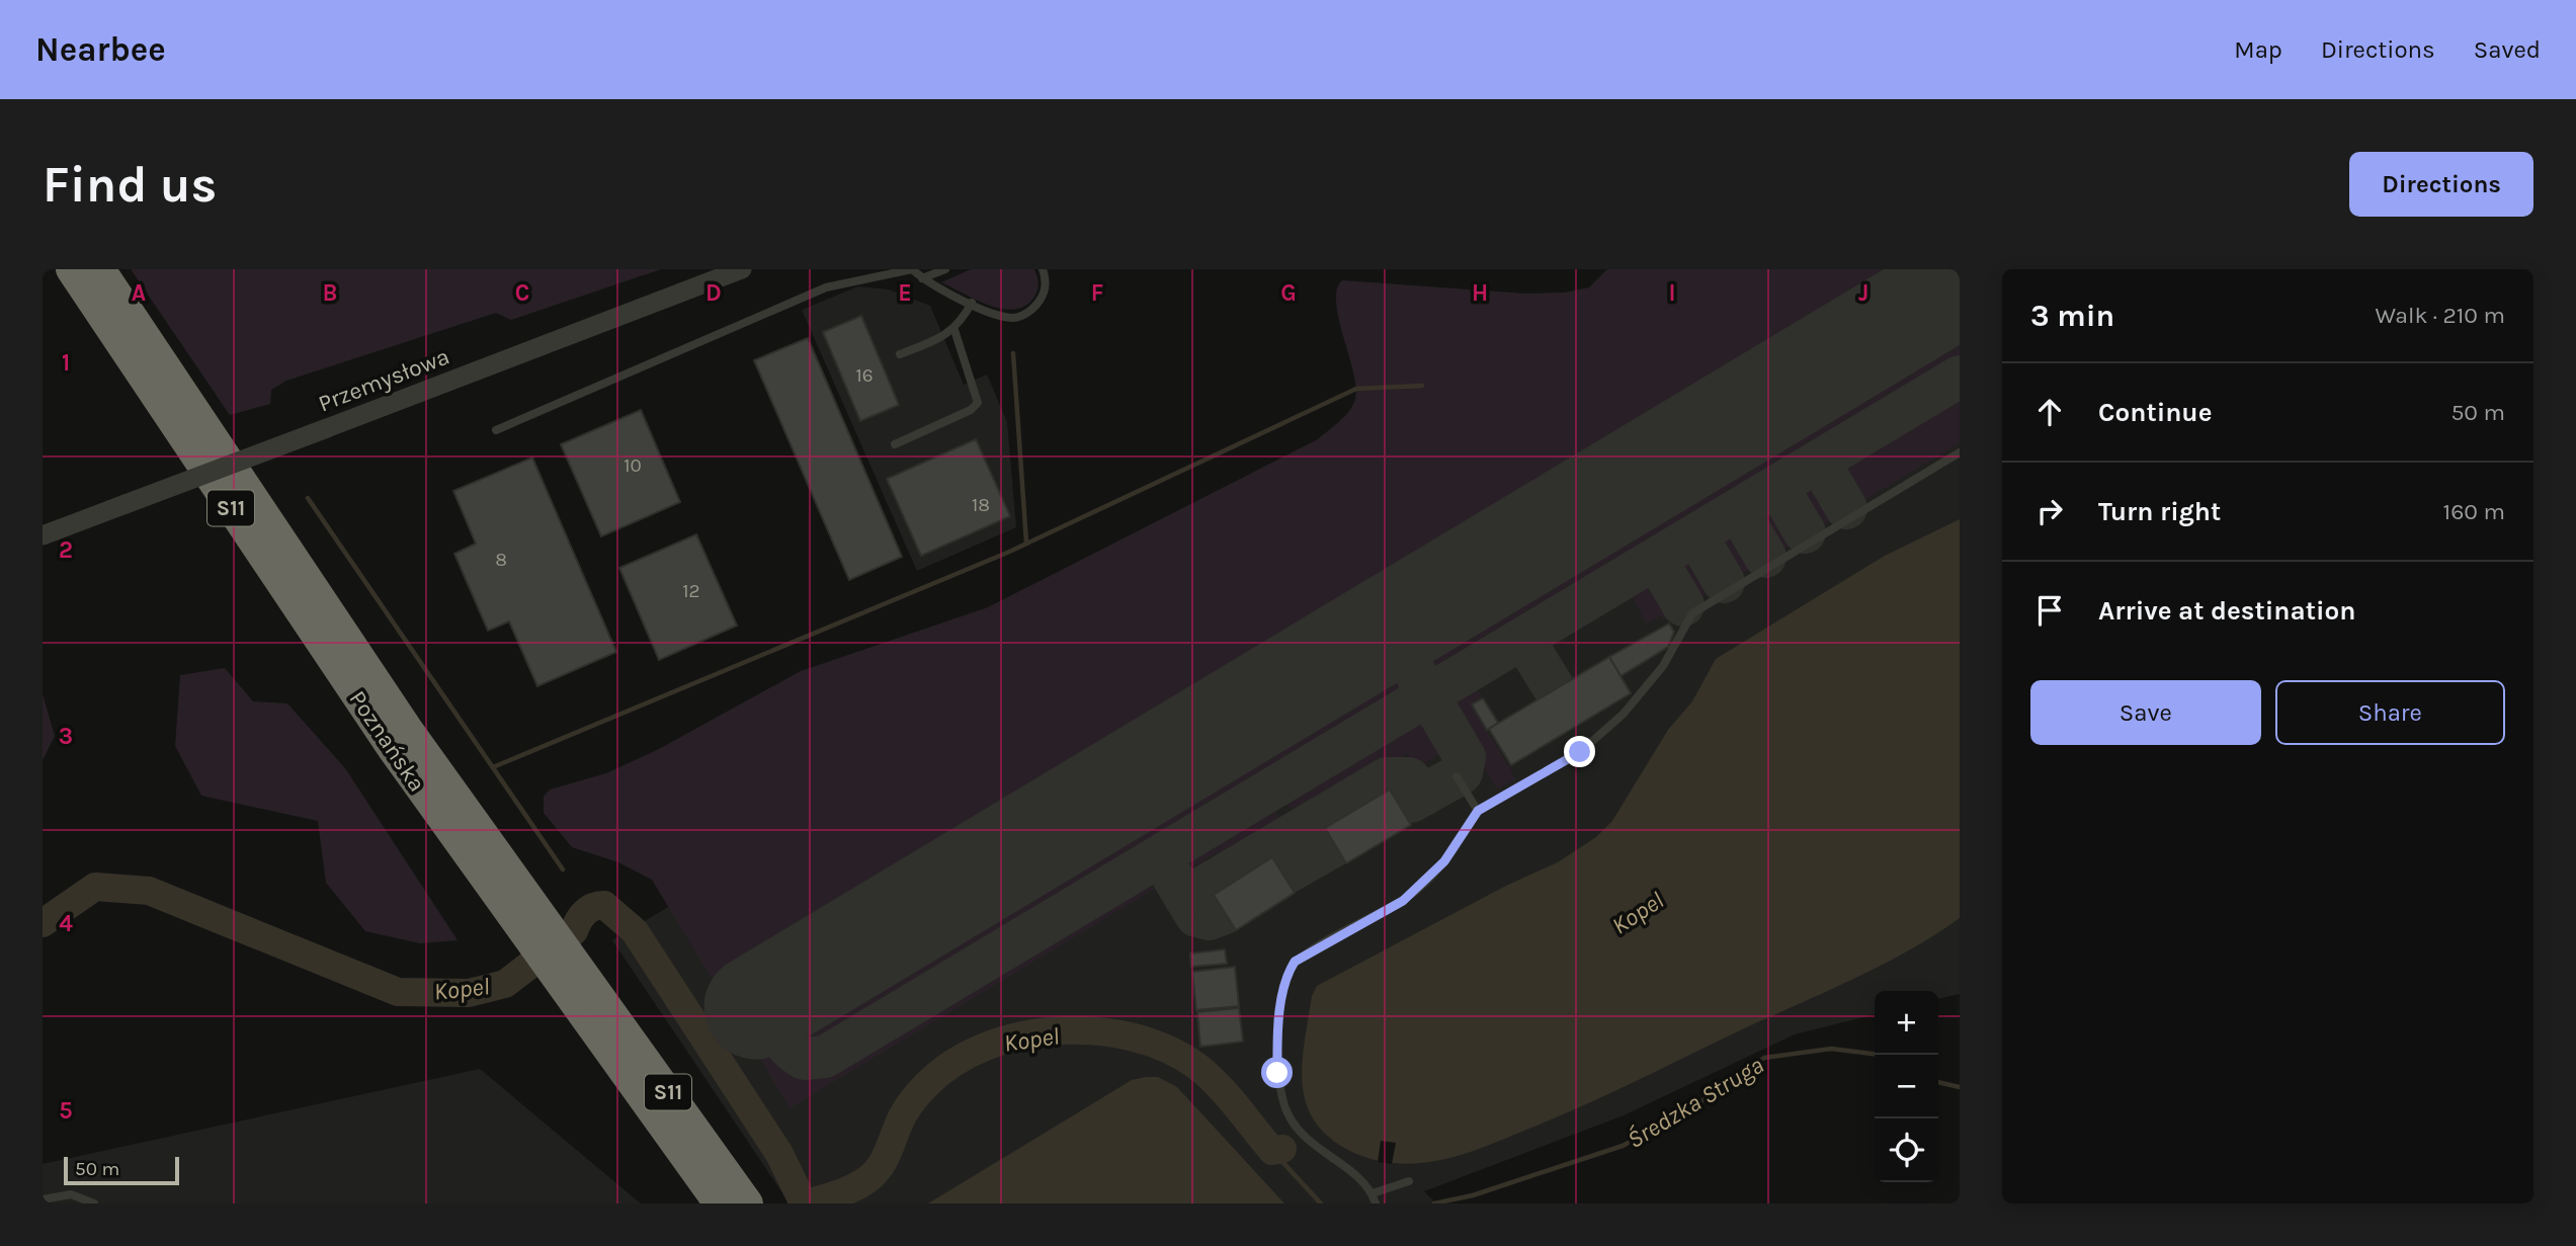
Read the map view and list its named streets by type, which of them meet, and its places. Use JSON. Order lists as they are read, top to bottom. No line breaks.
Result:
{"streets":{"highway":["S11","Poznańska"],"street":["Przemysłowa"]},"water":["Kopel","Średzka Struga"],"house_numbers":["16","10","18","8","12"],"scale_bar":"50 m","page":{"header":"Nearbee","nav":["Map","Directions","Saved"],"buttons":["Directions",["Save","Share"]],"title":"Find us","heading":["3 min","Walk · 210 m"],"list":[["Continue","50 m"],["Turn right","160 m"],"Arrive at destination"],"map_buttons":["+","−"],"scale":"50 m"},"grid":{"columns":["A","B","C","D","E","F","G","H","I","J"],"rows":["1","2","3","4","5"]}}
